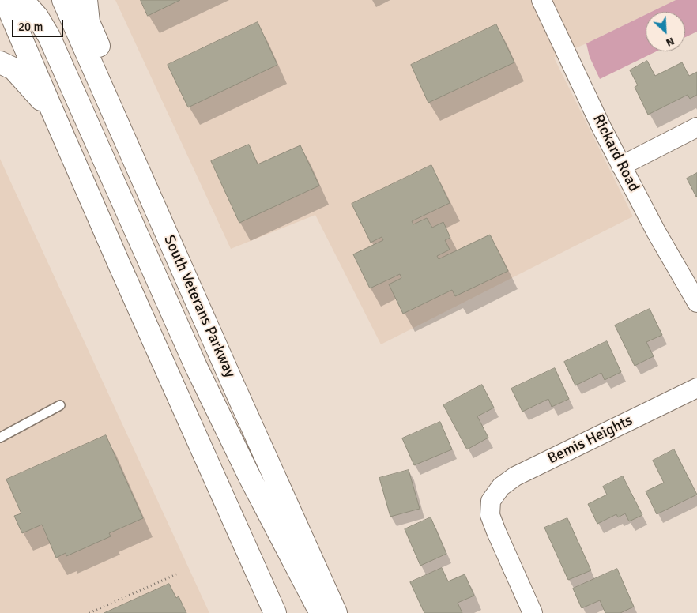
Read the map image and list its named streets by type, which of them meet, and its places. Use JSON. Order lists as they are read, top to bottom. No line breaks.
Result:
{"streets":{"highway":["South Veterans Parkway"],"street":["Rickard Road","Bemis Heights"]},"scale_bar":"20 m","north":"bottom right"}
